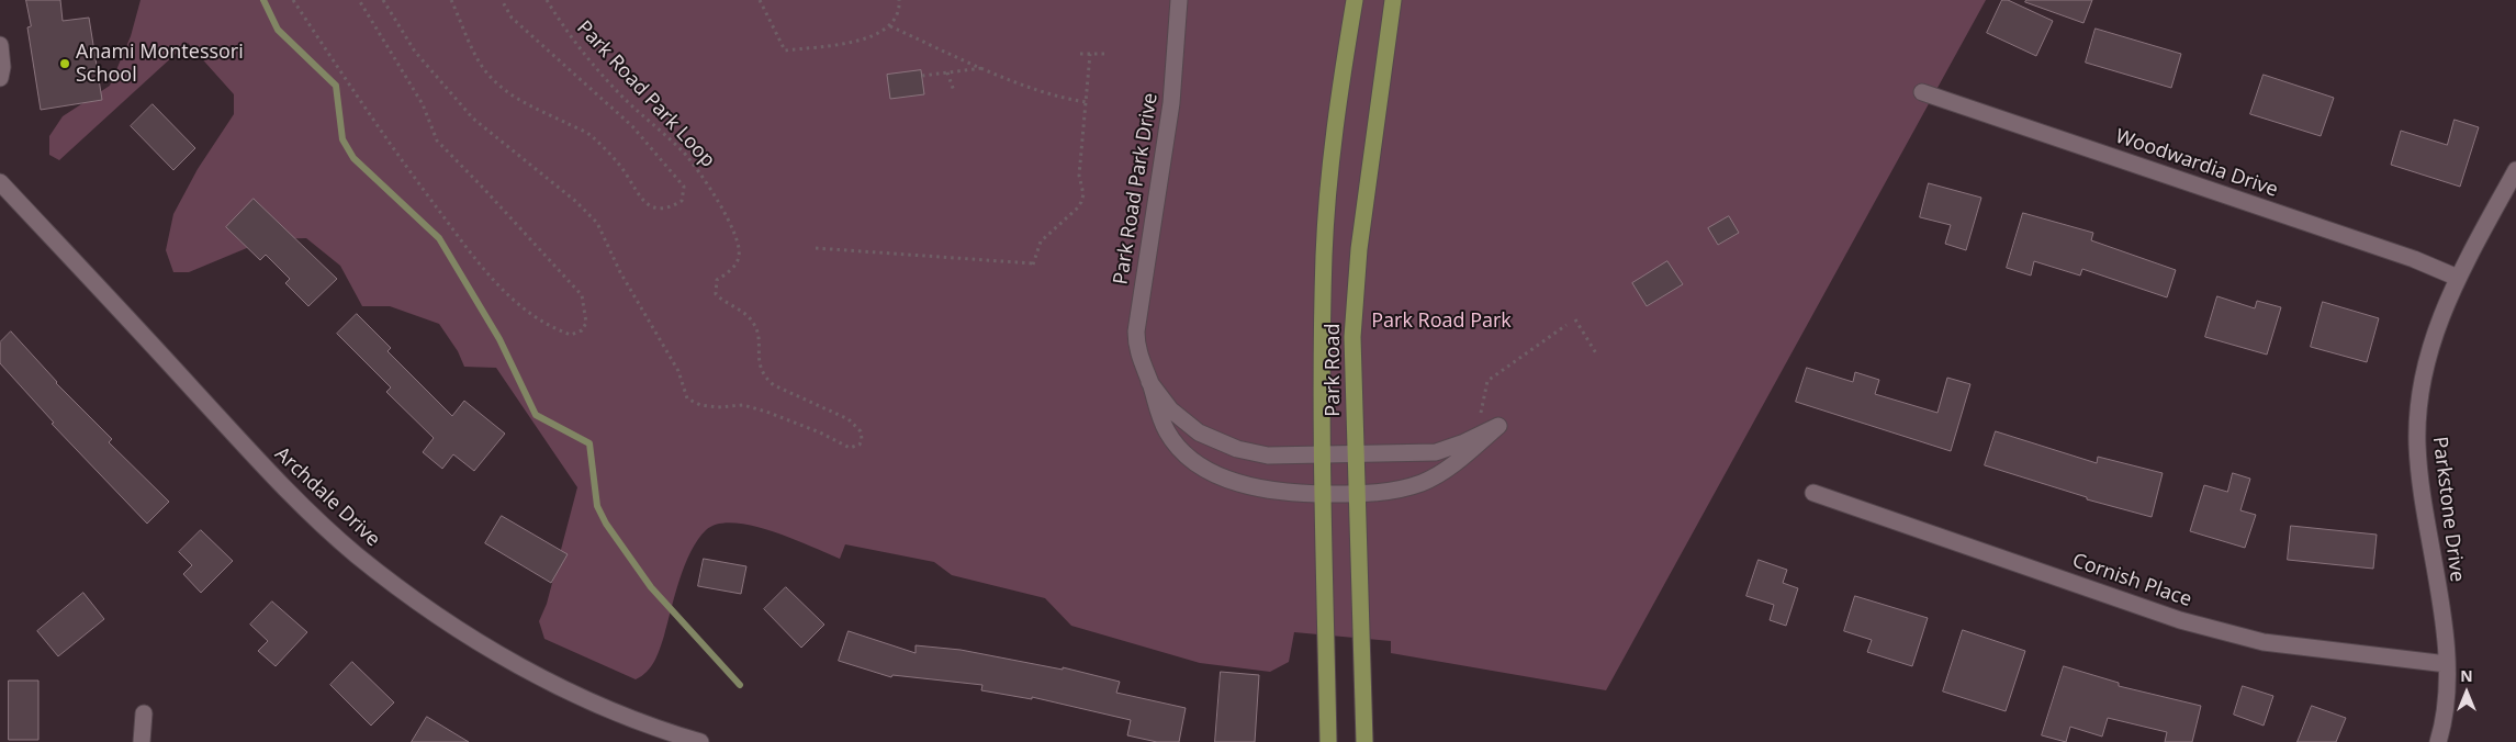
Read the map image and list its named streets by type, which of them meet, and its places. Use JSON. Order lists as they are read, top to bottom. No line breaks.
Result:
{"streets":{"main road":["Park Road"],"street":["Woodwardia Drive","Park Road Park Drive","Archdale Drive","Parkstone Drive","Cornish Place"],"path":["Park Road Park Loop"]},"crossings":[["Woodwardia Drive","Parkstone Drive"],["Park Road Park Drive","Park Road"],["Parkstone Drive","Cornish Place"]],"parks":["Park Road Park"],"places":["Anami Montessori School"],"north":"top"}
